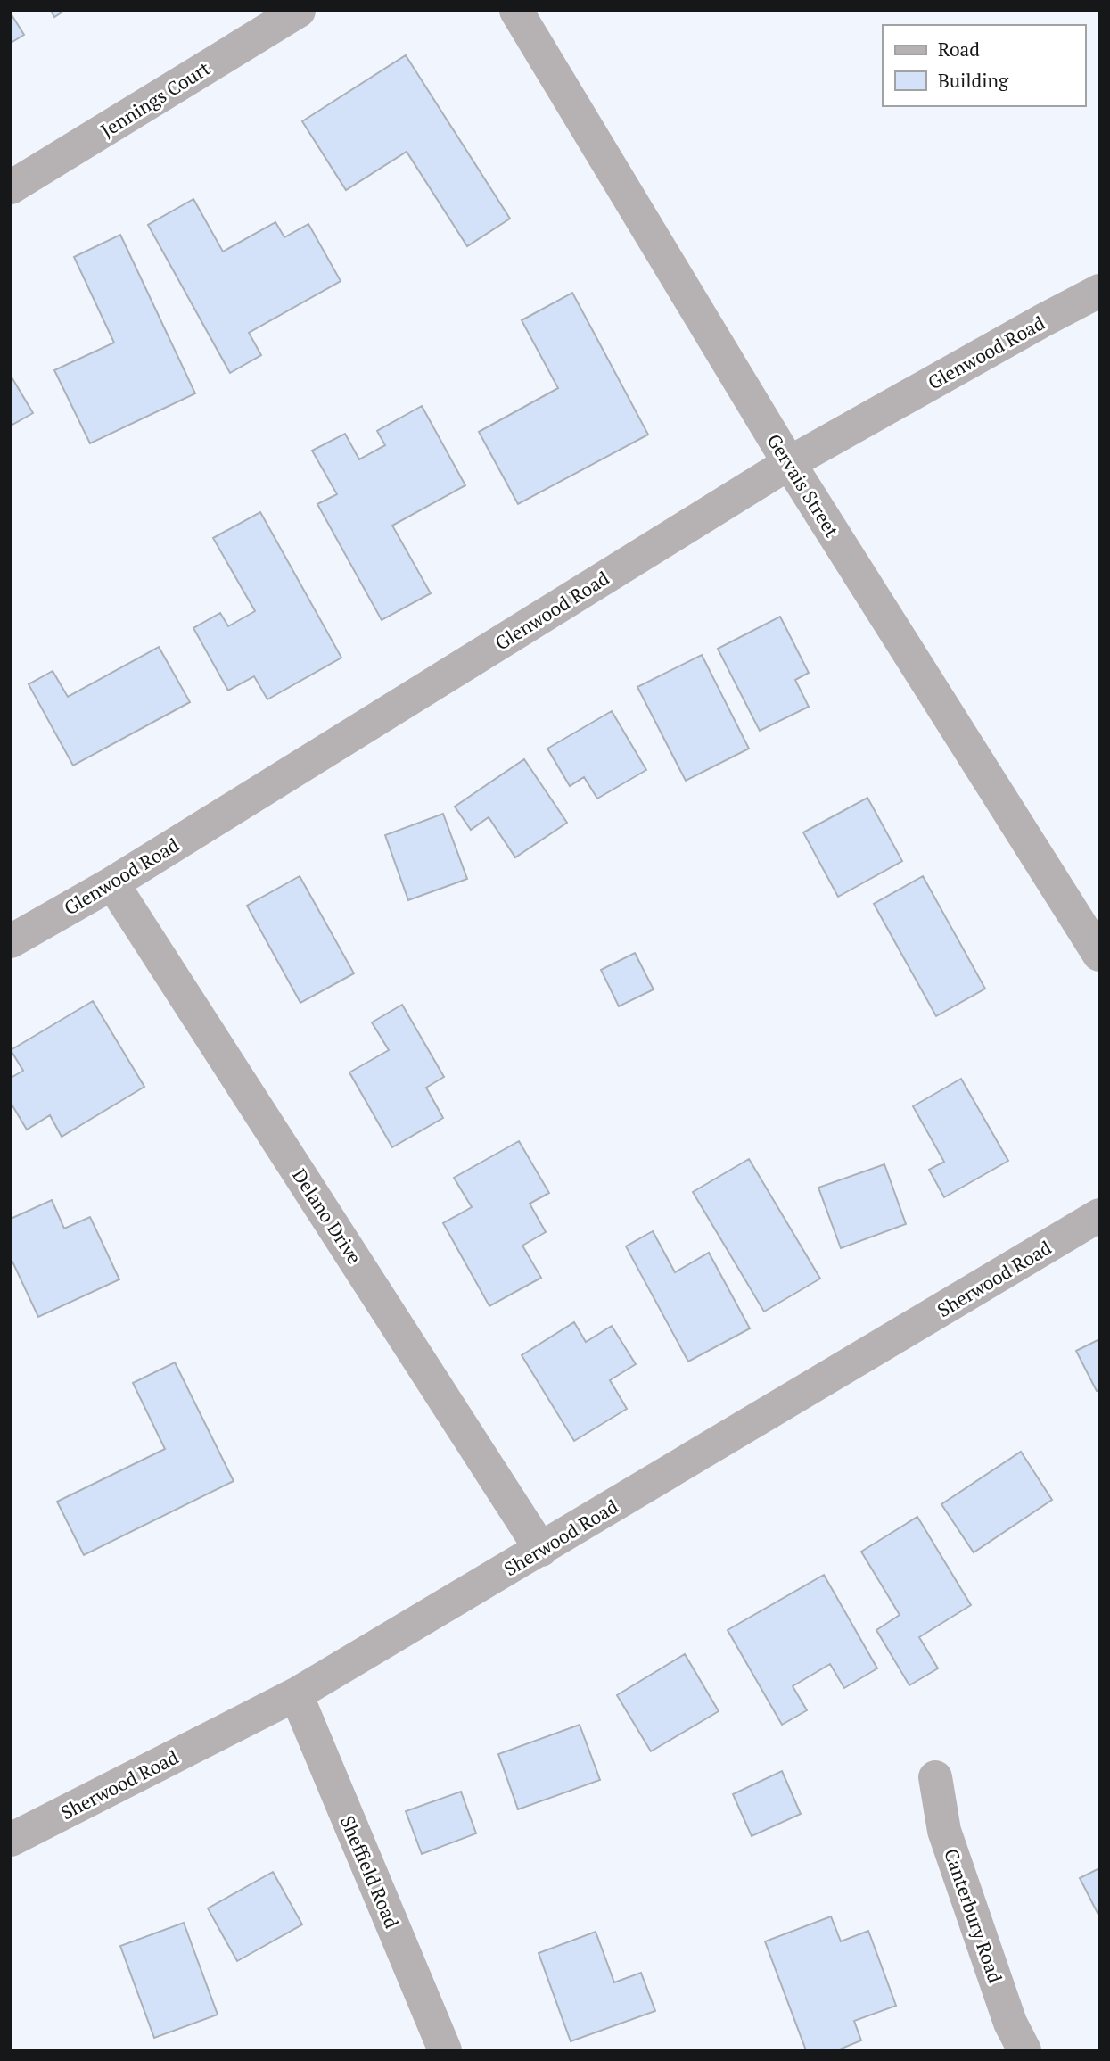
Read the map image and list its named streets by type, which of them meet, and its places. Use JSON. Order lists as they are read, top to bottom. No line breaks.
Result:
{"streets":{"street":["Jennings Court","Glenwood Road","Gervais Street","Delano Drive","Sherwood Road","Sheffield Road","Canterbury Road"]},"crossings":[["Glenwood Road","Gervais Street"],["Glenwood Road","Delano Drive"],["Delano Drive","Sherwood Road"],["Sherwood Road","Sheffield Road"]],"legend":["Road","Building"]}
